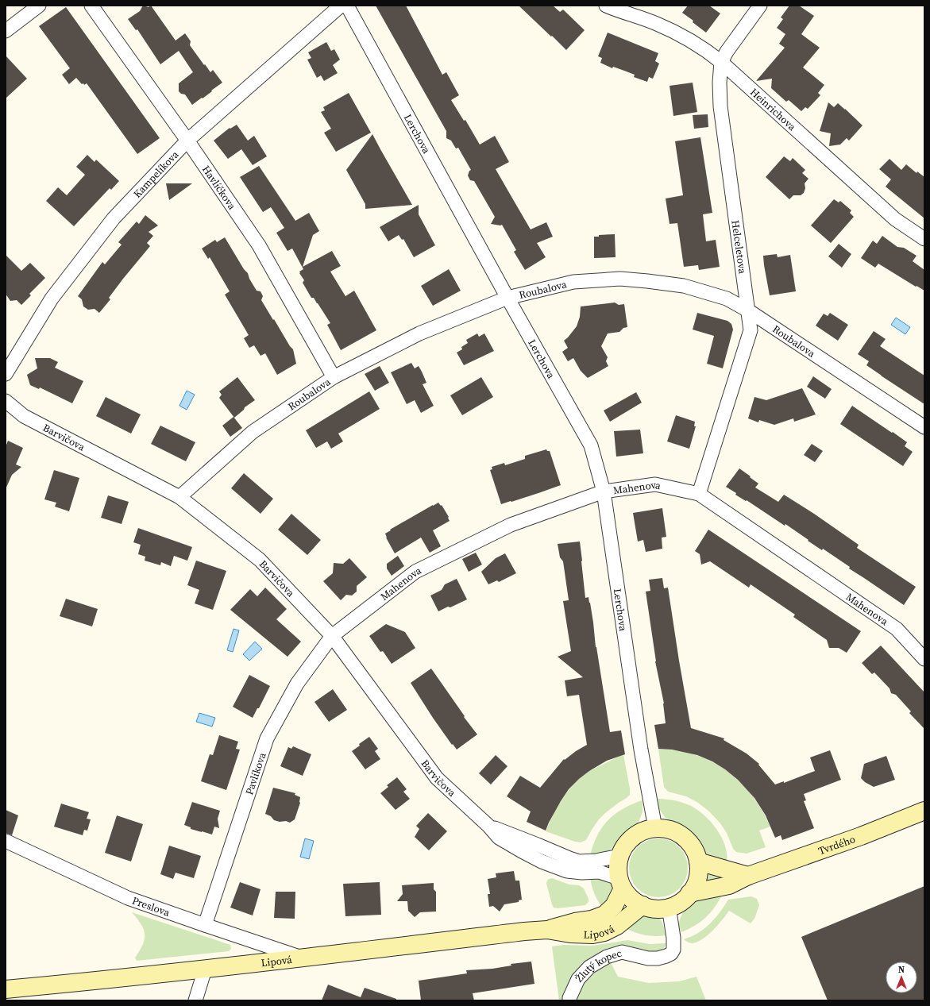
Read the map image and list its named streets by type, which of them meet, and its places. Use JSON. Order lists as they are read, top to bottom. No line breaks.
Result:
{"streets":{"street":["Heinrichova","Lerchova","Kampelíkova","Havlíčkova","Helceletova","Roubalova","Barvičova","Mahenova","Pavlíkova","Tvrdého","Preslova","Lipová","Žlutý kopec"]},"crossings":[["Heinrichova","Helceletova"],["Lerchova","Roubalova"],["Lerchova","Barvičova"],["Lerchova","Mahenova"],["Lerchova","Tvrdého"],["Lerchova","Lipová"],["Lerchova","Žlutý kopec"],["Kampelíkova","Havlíčkova"],["Havlíčkova","Roubalova"],["Helceletova","Roubalova"],["Helceletova","Mahenova"],["Roubalova","Barvičova"],["Barvičova","Mahenova"],["Barvičova","Pavlíkova"],["Barvičova","Tvrdého"],["Barvičova","Lipová"],["Barvičova","Žlutý kopec"],["Mahenova","Pavlíkova"],["Pavlíkova","Preslova"],["Tvrdého","Lipová"],["Tvrdého","Žlutý kopec"],["Preslova","Lipová"],["Lipová","Žlutý kopec"]],"north":"top"}
